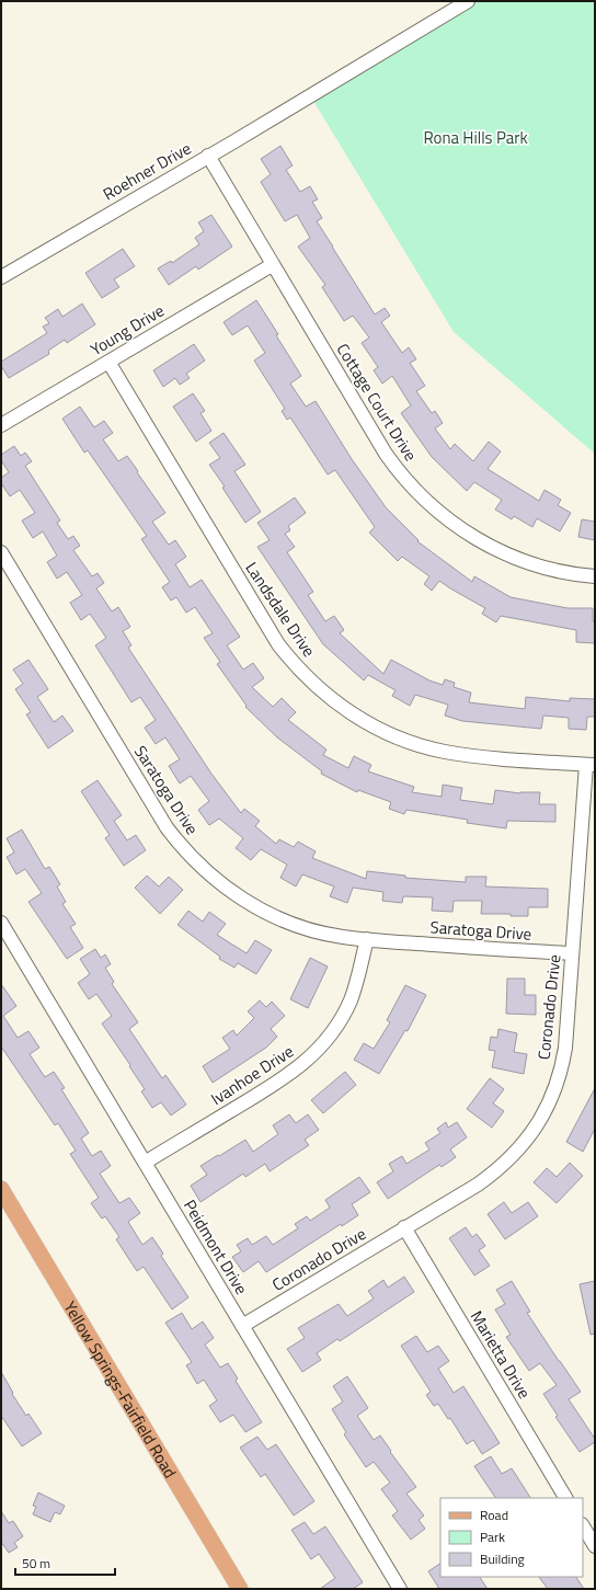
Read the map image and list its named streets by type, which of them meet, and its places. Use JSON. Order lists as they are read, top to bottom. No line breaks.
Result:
{"streets":{"main road":["Yellow Springs-Fairfield Road"],"street":["Roehner Drive","Young Drive","Cottage Court Drive","Landsdale Drive","Saratoga Drive","Coronado Drive","Ivanhoe Drive","Peidmont Drive","Marietta Drive"]},"crossings":[["Roehner Drive","Cottage Court Drive"],["Young Drive","Cottage Court Drive"],["Young Drive","Landsdale Drive"],["Landsdale Drive","Coronado Drive"],["Saratoga Drive","Coronado Drive"],["Saratoga Drive","Ivanhoe Drive"],["Coronado Drive","Peidmont Drive"],["Coronado Drive","Marietta Drive"],["Ivanhoe Drive","Peidmont Drive"]],"parks":["Rona Hills Park"],"legend":["Road","Park","Building"],"scale_bar":"50 m"}
